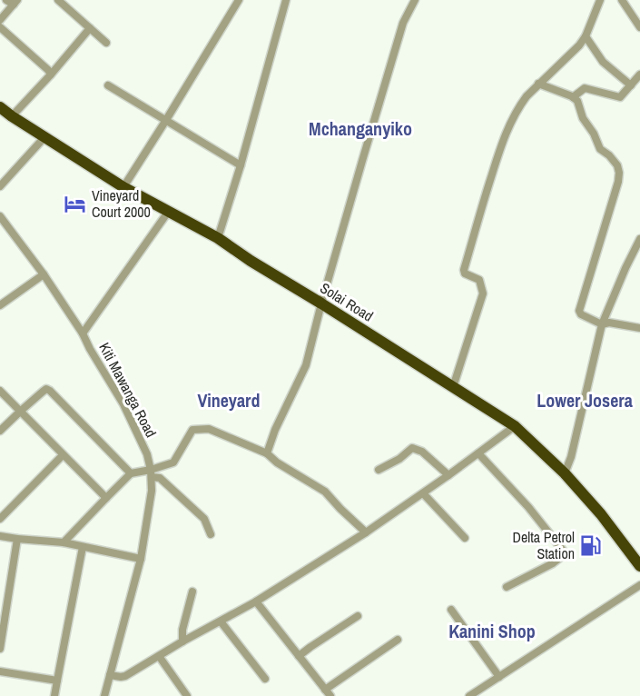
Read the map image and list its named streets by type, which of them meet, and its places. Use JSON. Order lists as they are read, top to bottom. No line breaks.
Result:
{"streets":{"highway":["Solai Road"],"street":["Kiti Mawanga Road"]},"districts":["Mchanganyiko","Vineyard","Lower Josera","Kanini Shop"],"places":{"hotel":["Vineyard Court 2000"],"fuel station":["Delta Petrol Station"]}}
